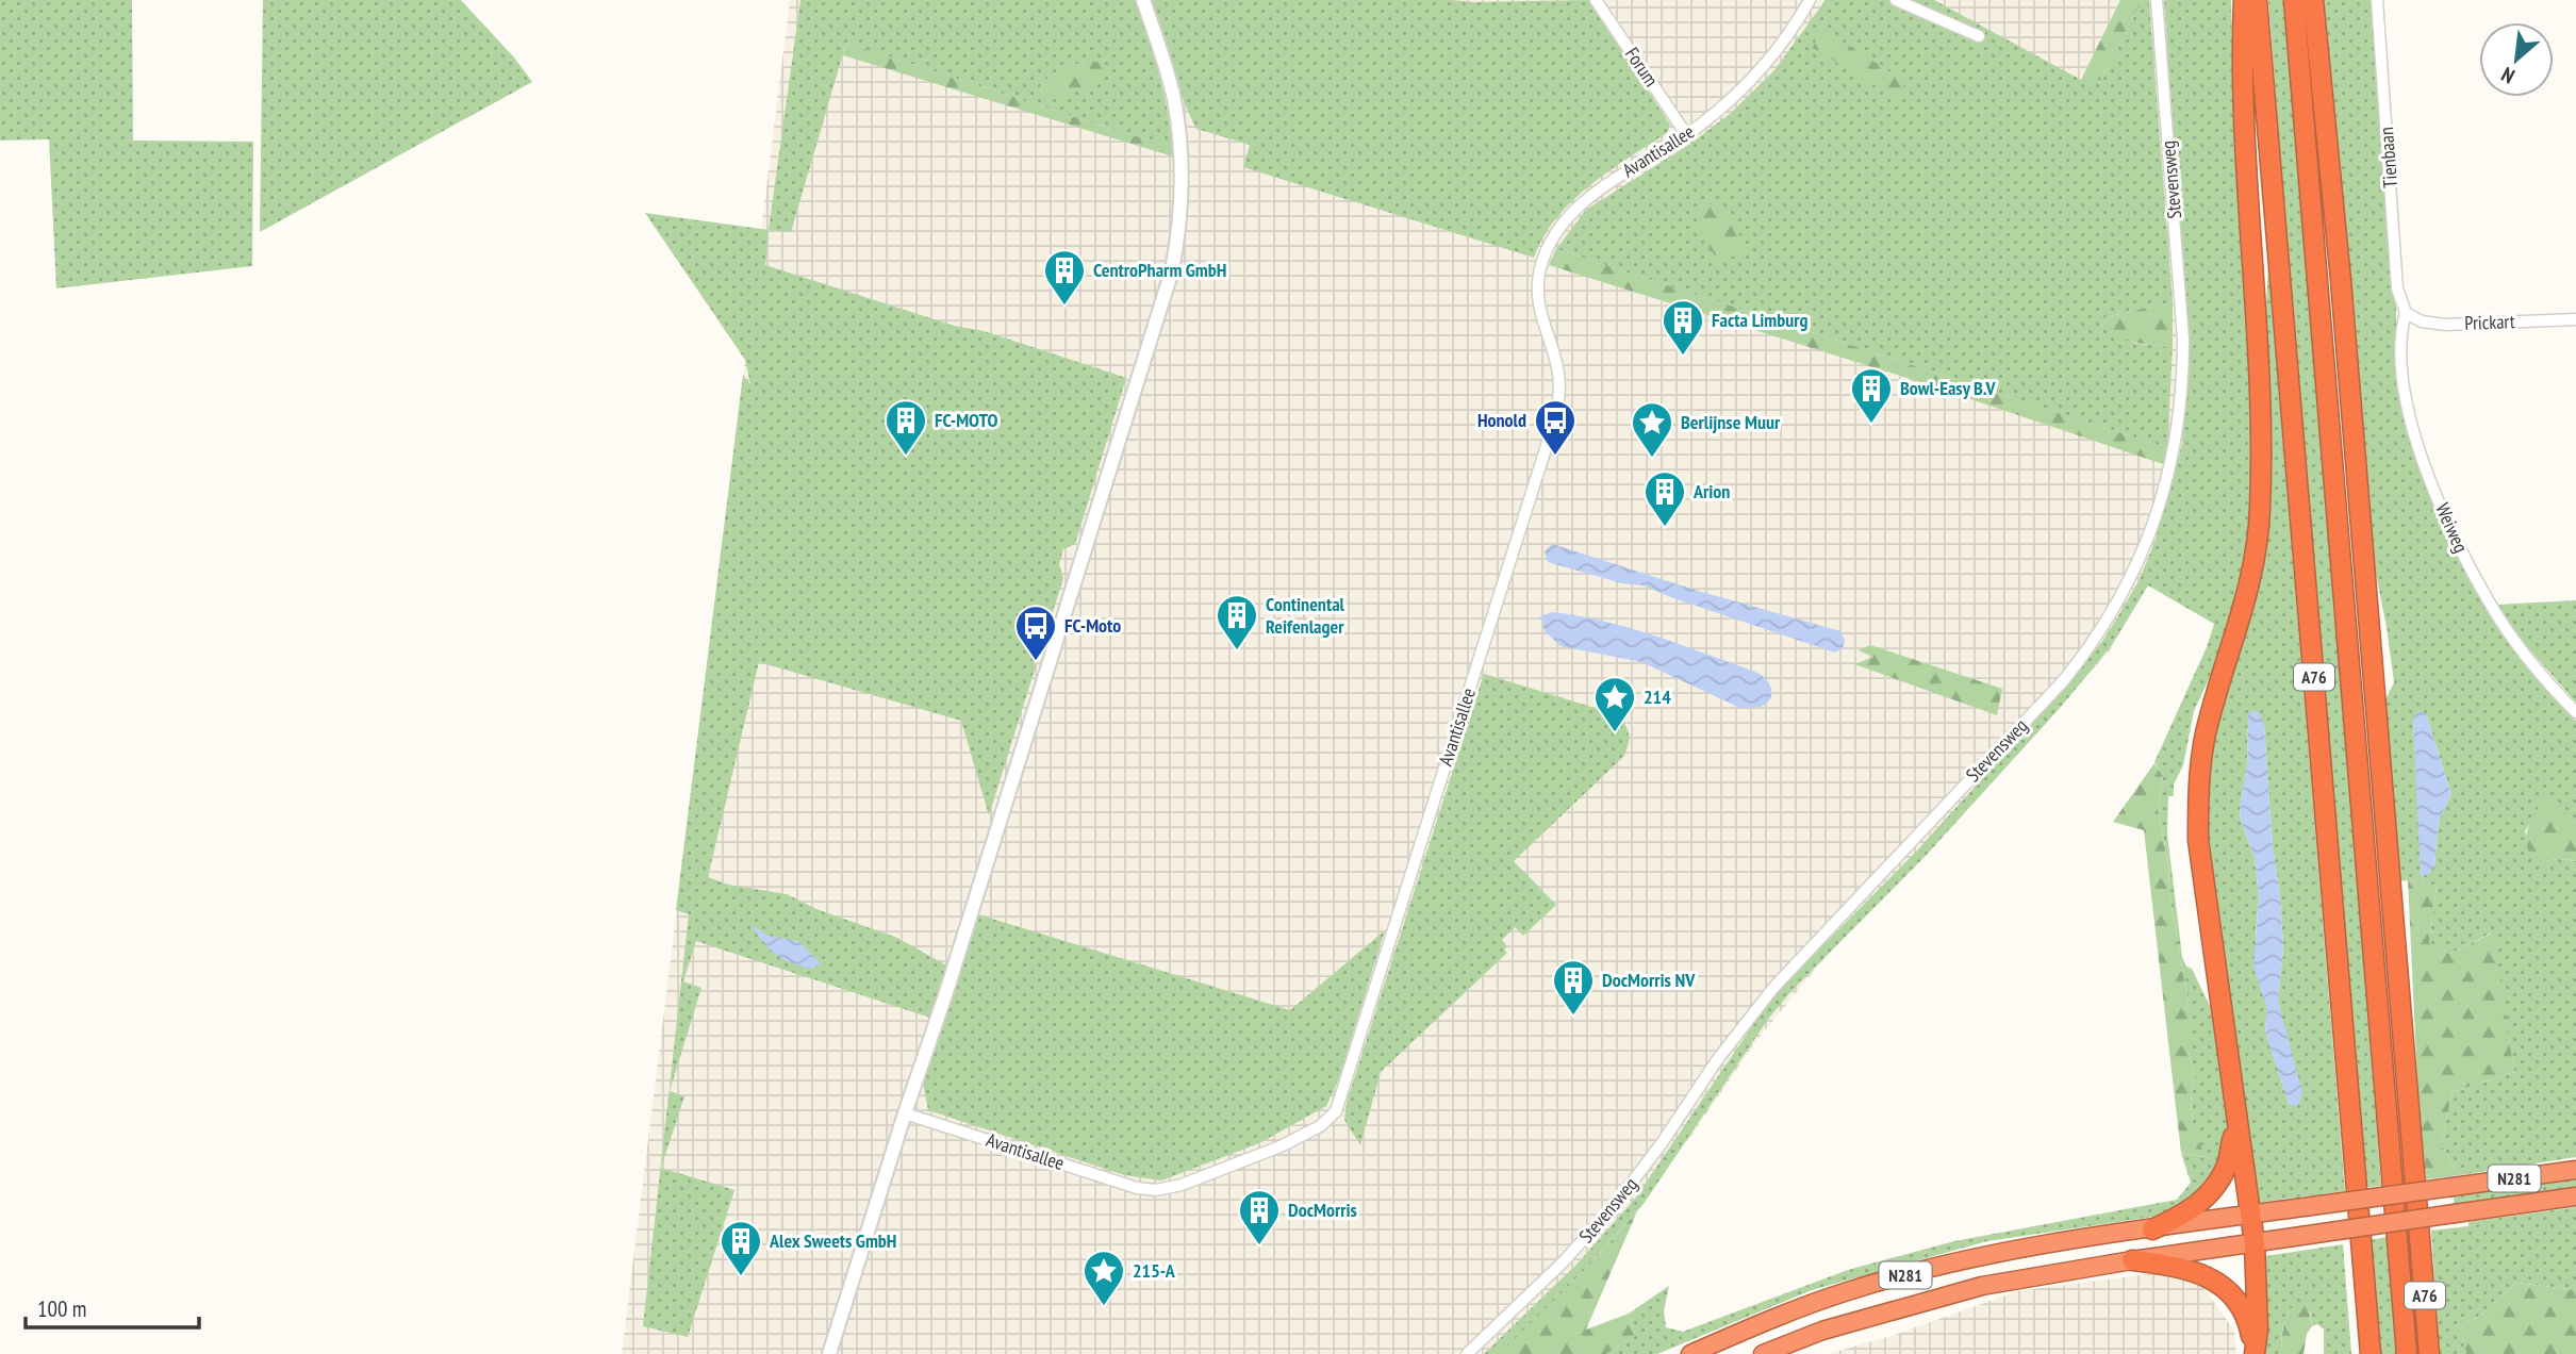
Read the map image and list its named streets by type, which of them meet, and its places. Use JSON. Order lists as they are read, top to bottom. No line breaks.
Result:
{"streets":{"highway":["A76","N281"],"street":["Forum","Avantisallee","Tienbaan","Stevensweg","Prickart","Weiweg"]},"crossings":[["Forum","Avantisallee"],["Tienbaan","Prickart"],["Tienbaan","Weiweg"],["Prickart","Weiweg"]],"places":{"building":["CentroPharm GmbH","Facta Limburg","Bowl-Easy B.V","FC-MOTO","Arion","Continental Reifenlager","DocMorris NV","DocMorris","Alex Sweets GmbH"],"bus stop":["Honold","FC-Moto"],"place":["Berlijnse Muur","214","215-A"]},"scale_bar":"100 m","north":"bottom left"}
